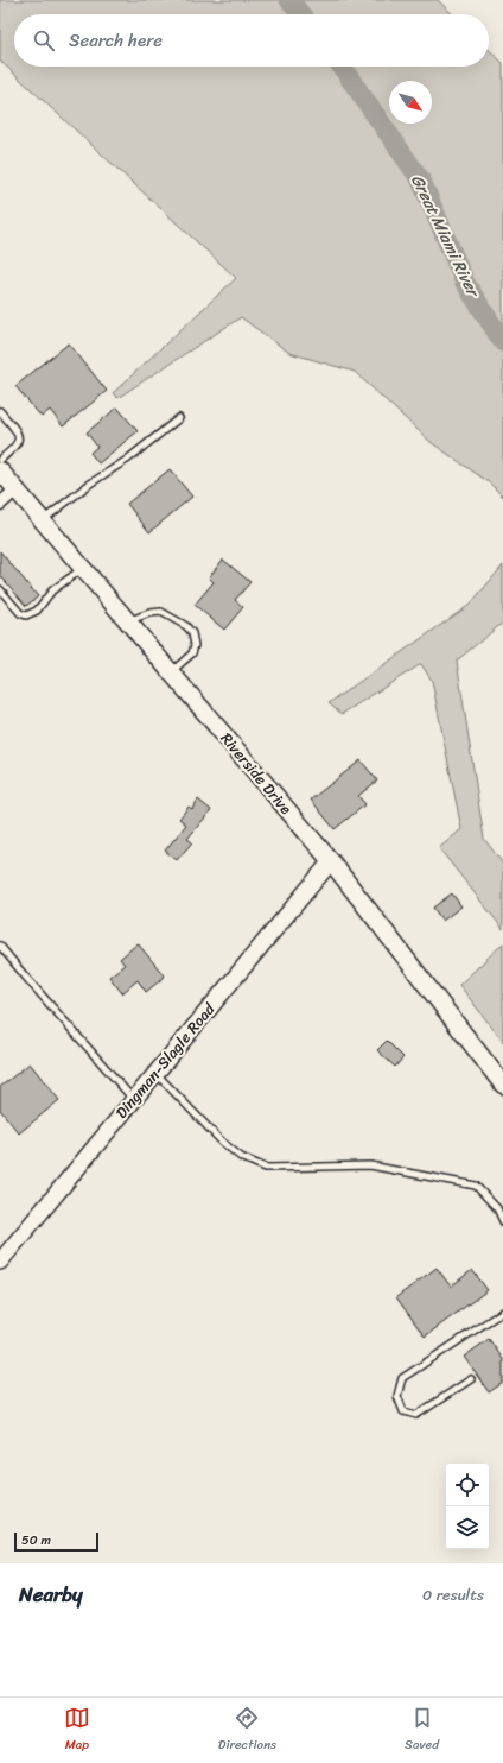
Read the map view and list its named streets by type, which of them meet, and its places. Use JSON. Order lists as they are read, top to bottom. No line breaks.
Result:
{"streets":{"main road":["Riverside Drive"],"street":["Dingman-Slagle Road"]},"crossings":[["Riverside Drive","Dingman-Slagle Road"]],"water":["Great Miami River"],"scale_bar":"50 m","north":"bottom right","page":{"search":"Search here","scale":"50 m","heading":["Nearby","0 results"],"nav":["Map","Directions","Saved"]}}
